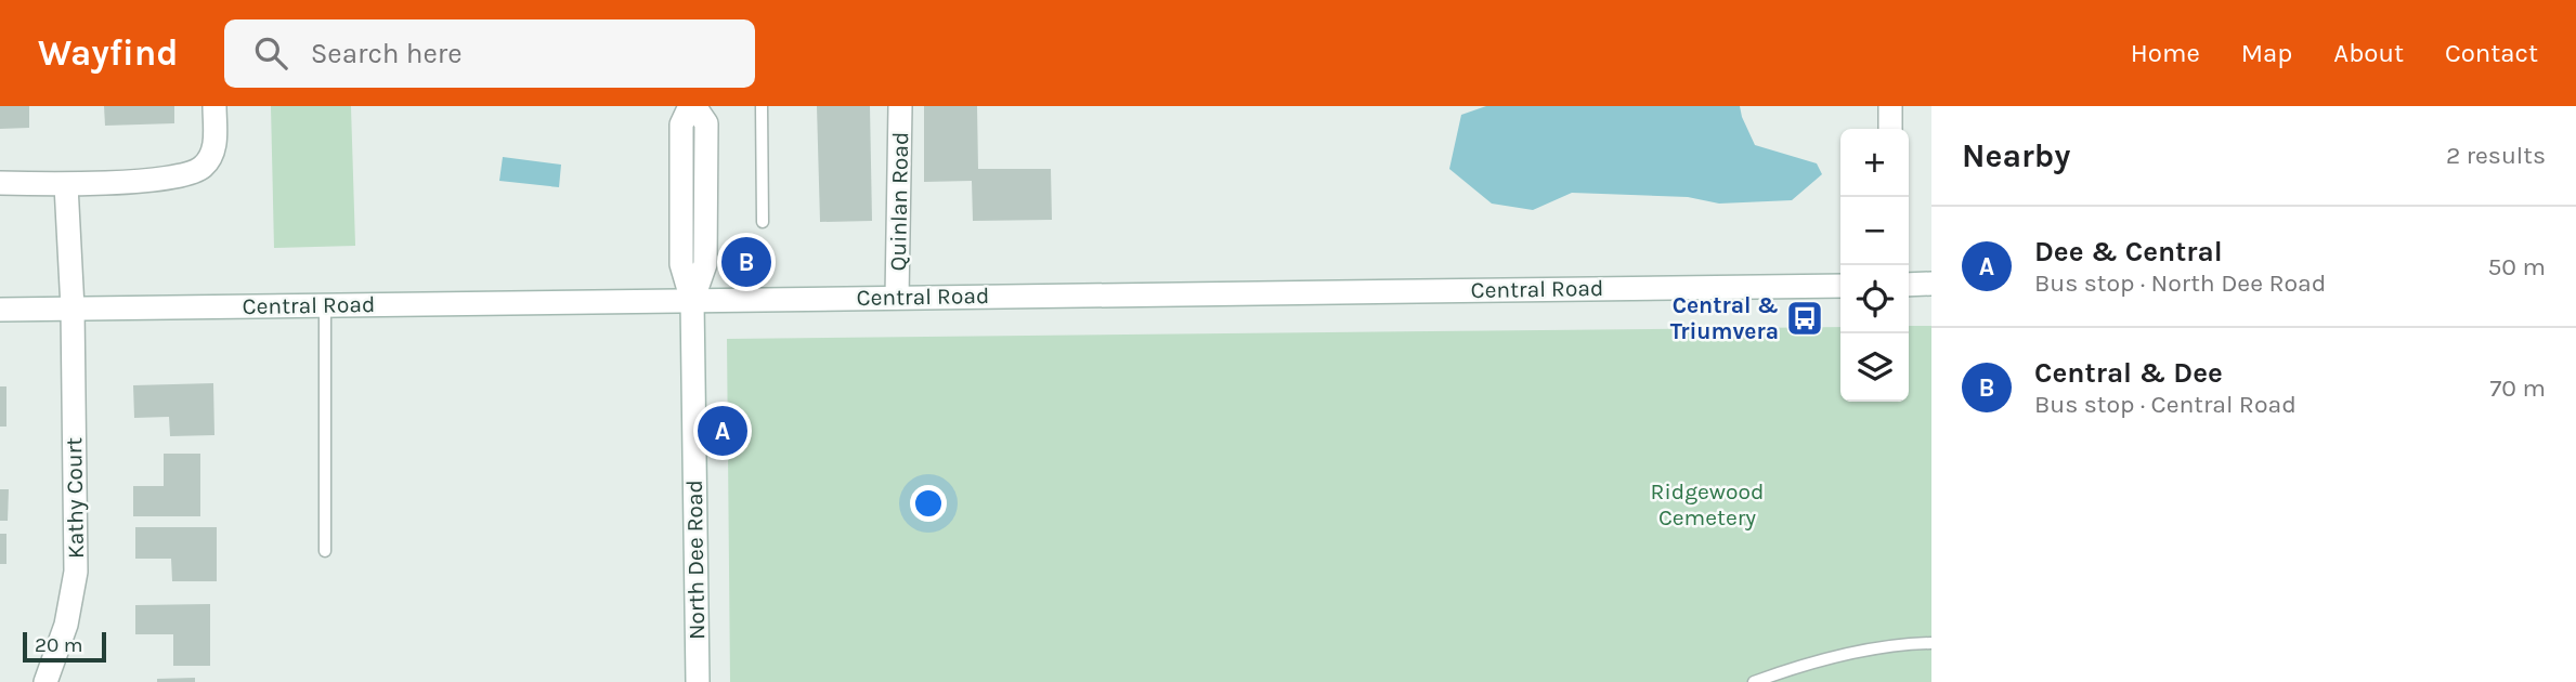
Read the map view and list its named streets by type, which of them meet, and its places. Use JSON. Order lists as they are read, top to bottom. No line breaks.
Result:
{"streets":{"main road":["Quinlan Road","Central Road","Kathy Court","North Dee Road"]},"crossings":[["Quinlan Road","Central Road"],["Central Road","Kathy Court"],["Central Road","North Dee Road"]],"parks":["Ridgewood Cemetery"],"places":{"bus stop":["Central & Triumvera"]},"scale_bar":"20 m","page":{"header":"Wayfind","search":"Search here","nav":["Home","Map","About","Contact"],"heading":["Nearby","2 results"],"map_buttons":["+","−"],"list":[{"mark":"A","name":"Dee & Central","note":"Bus stop · North Dee Road","value":"50 m"},{"mark":"B","name":"Central & Dee","note":"Bus stop · Central Road","value":"70 m"}],"pins":["B","A"],"scale":"20 m"}}
